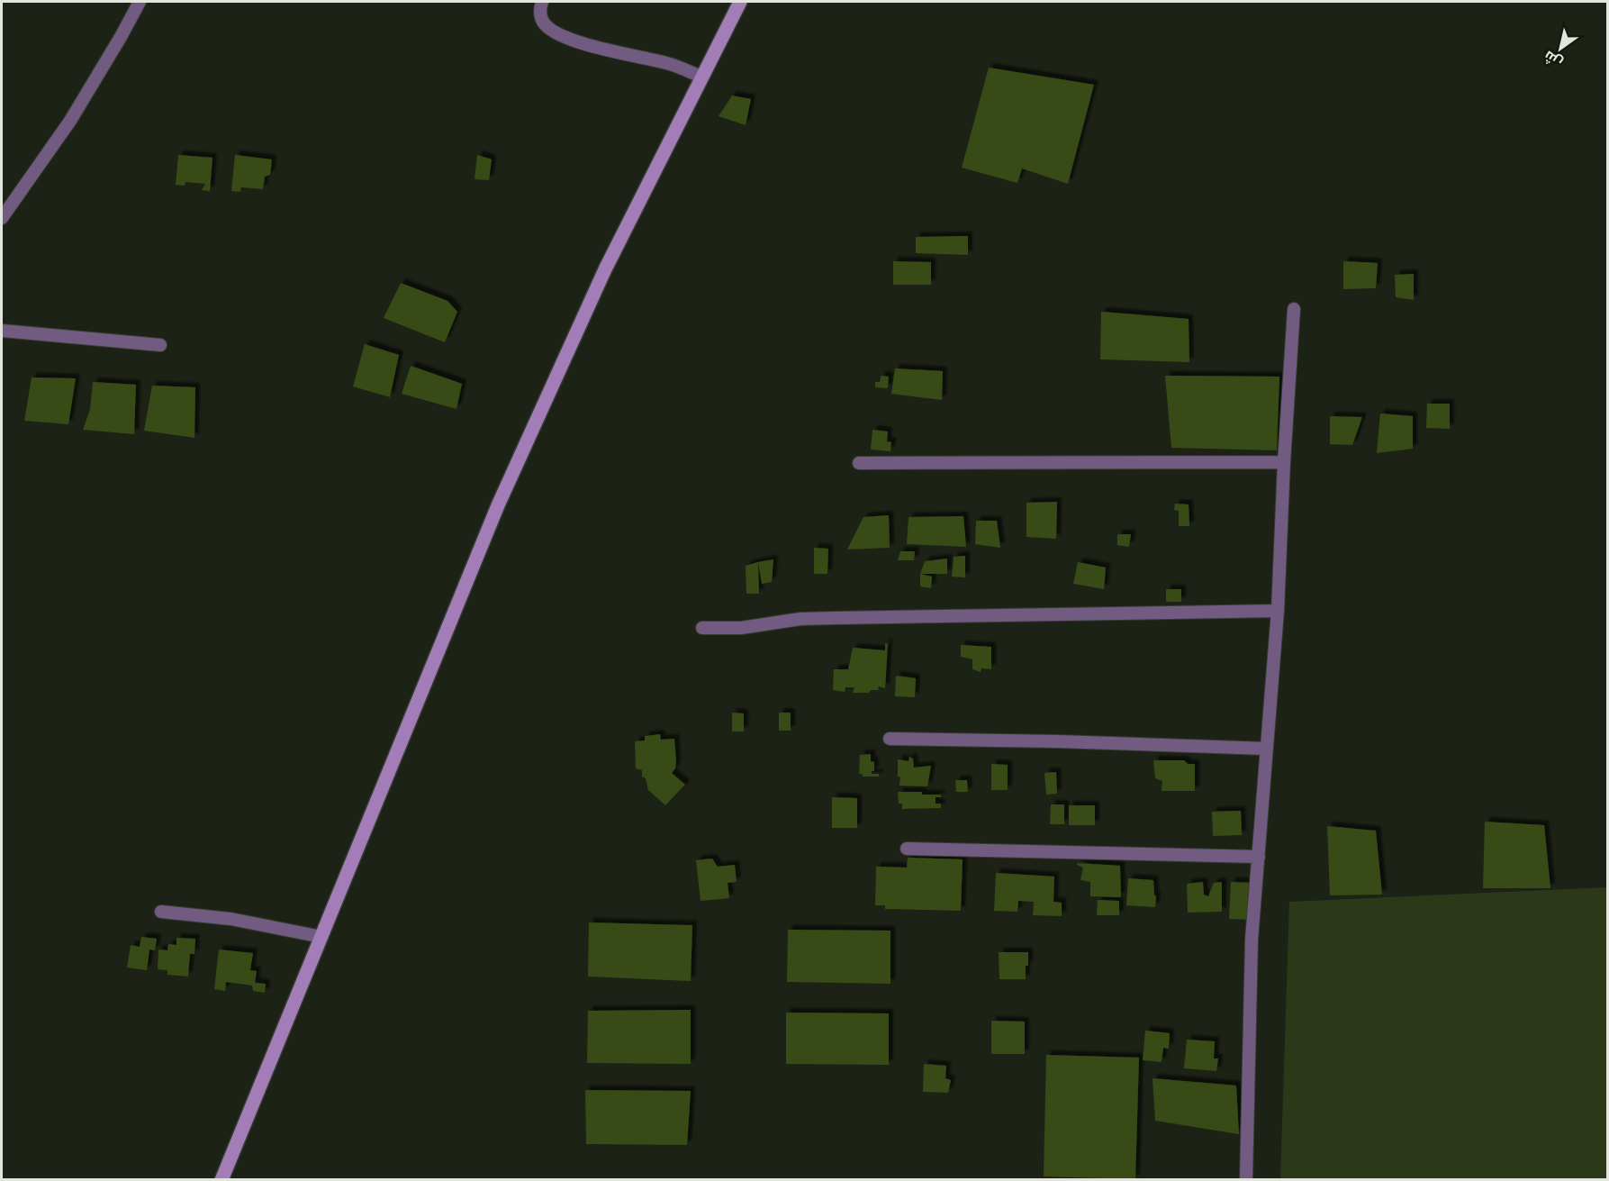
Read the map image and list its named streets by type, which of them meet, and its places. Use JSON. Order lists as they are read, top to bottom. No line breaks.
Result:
{"north":"bottom left"}
